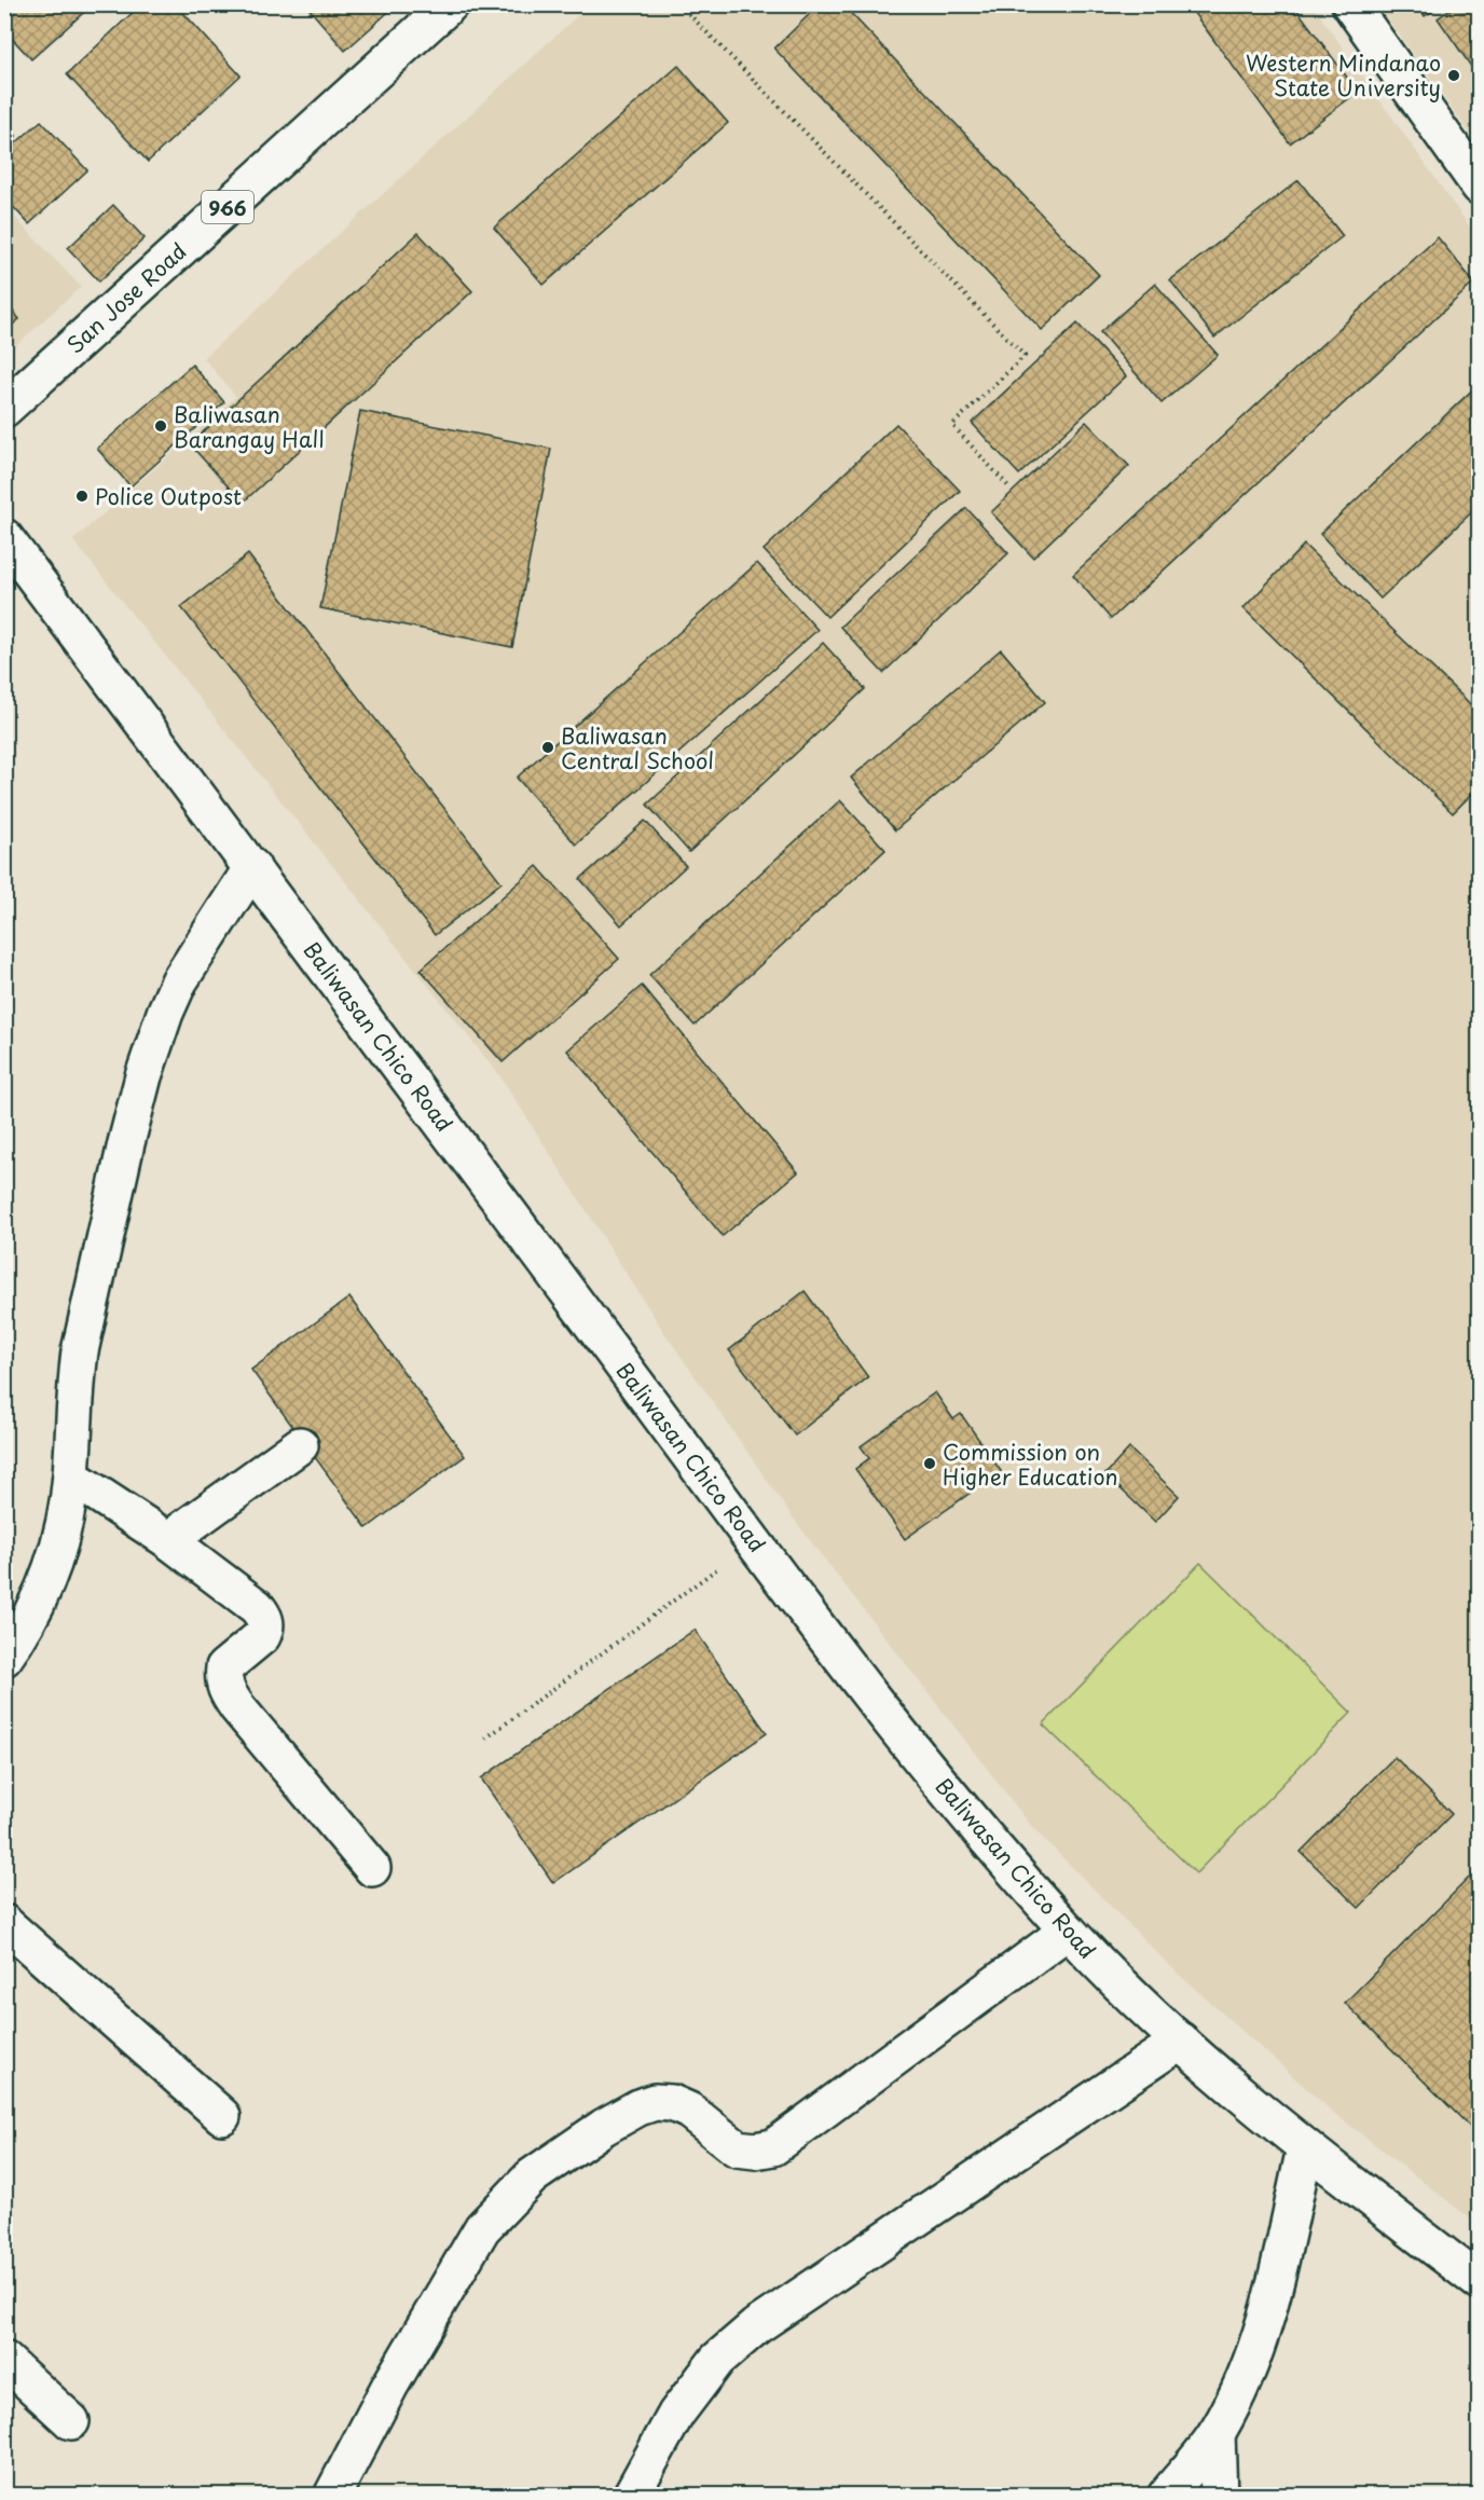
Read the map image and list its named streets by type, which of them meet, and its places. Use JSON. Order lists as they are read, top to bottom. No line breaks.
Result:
{"streets":{"street":["966","San Jose Road","Baliwasan Chico Road"]},"places":["Western Mindanao State University","Baliwasan Barangay Hall","Police Outpost","Baliwasan Central School","Commission on Higher Education"]}
